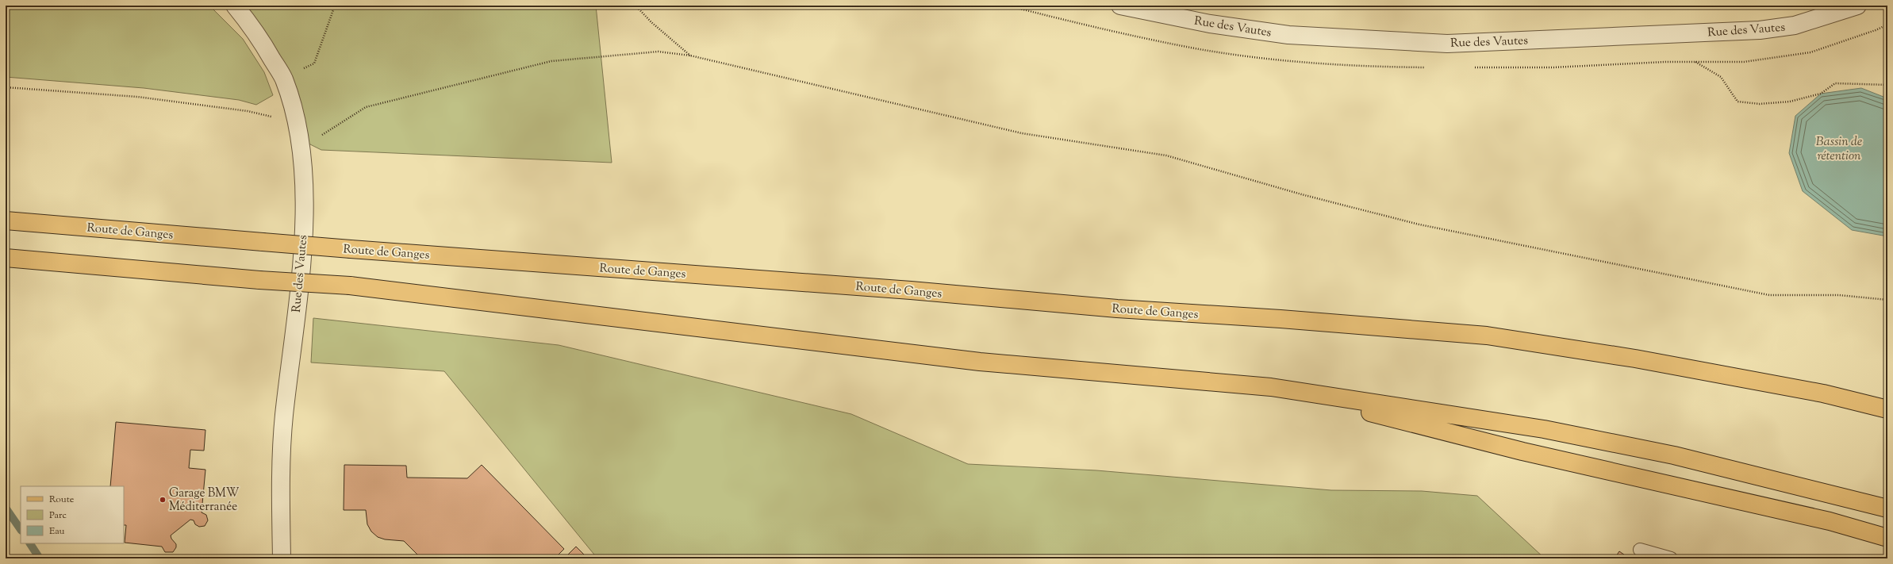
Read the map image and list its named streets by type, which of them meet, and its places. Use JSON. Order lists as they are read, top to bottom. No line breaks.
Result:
{"streets":{"main road":["Route de Ganges"],"street":["Rue des Vautes"]},"water":["Bassin de rétention"],"places":["Garage BMW Méditerranée"],"legend":["Route","Parc","Eau"]}
